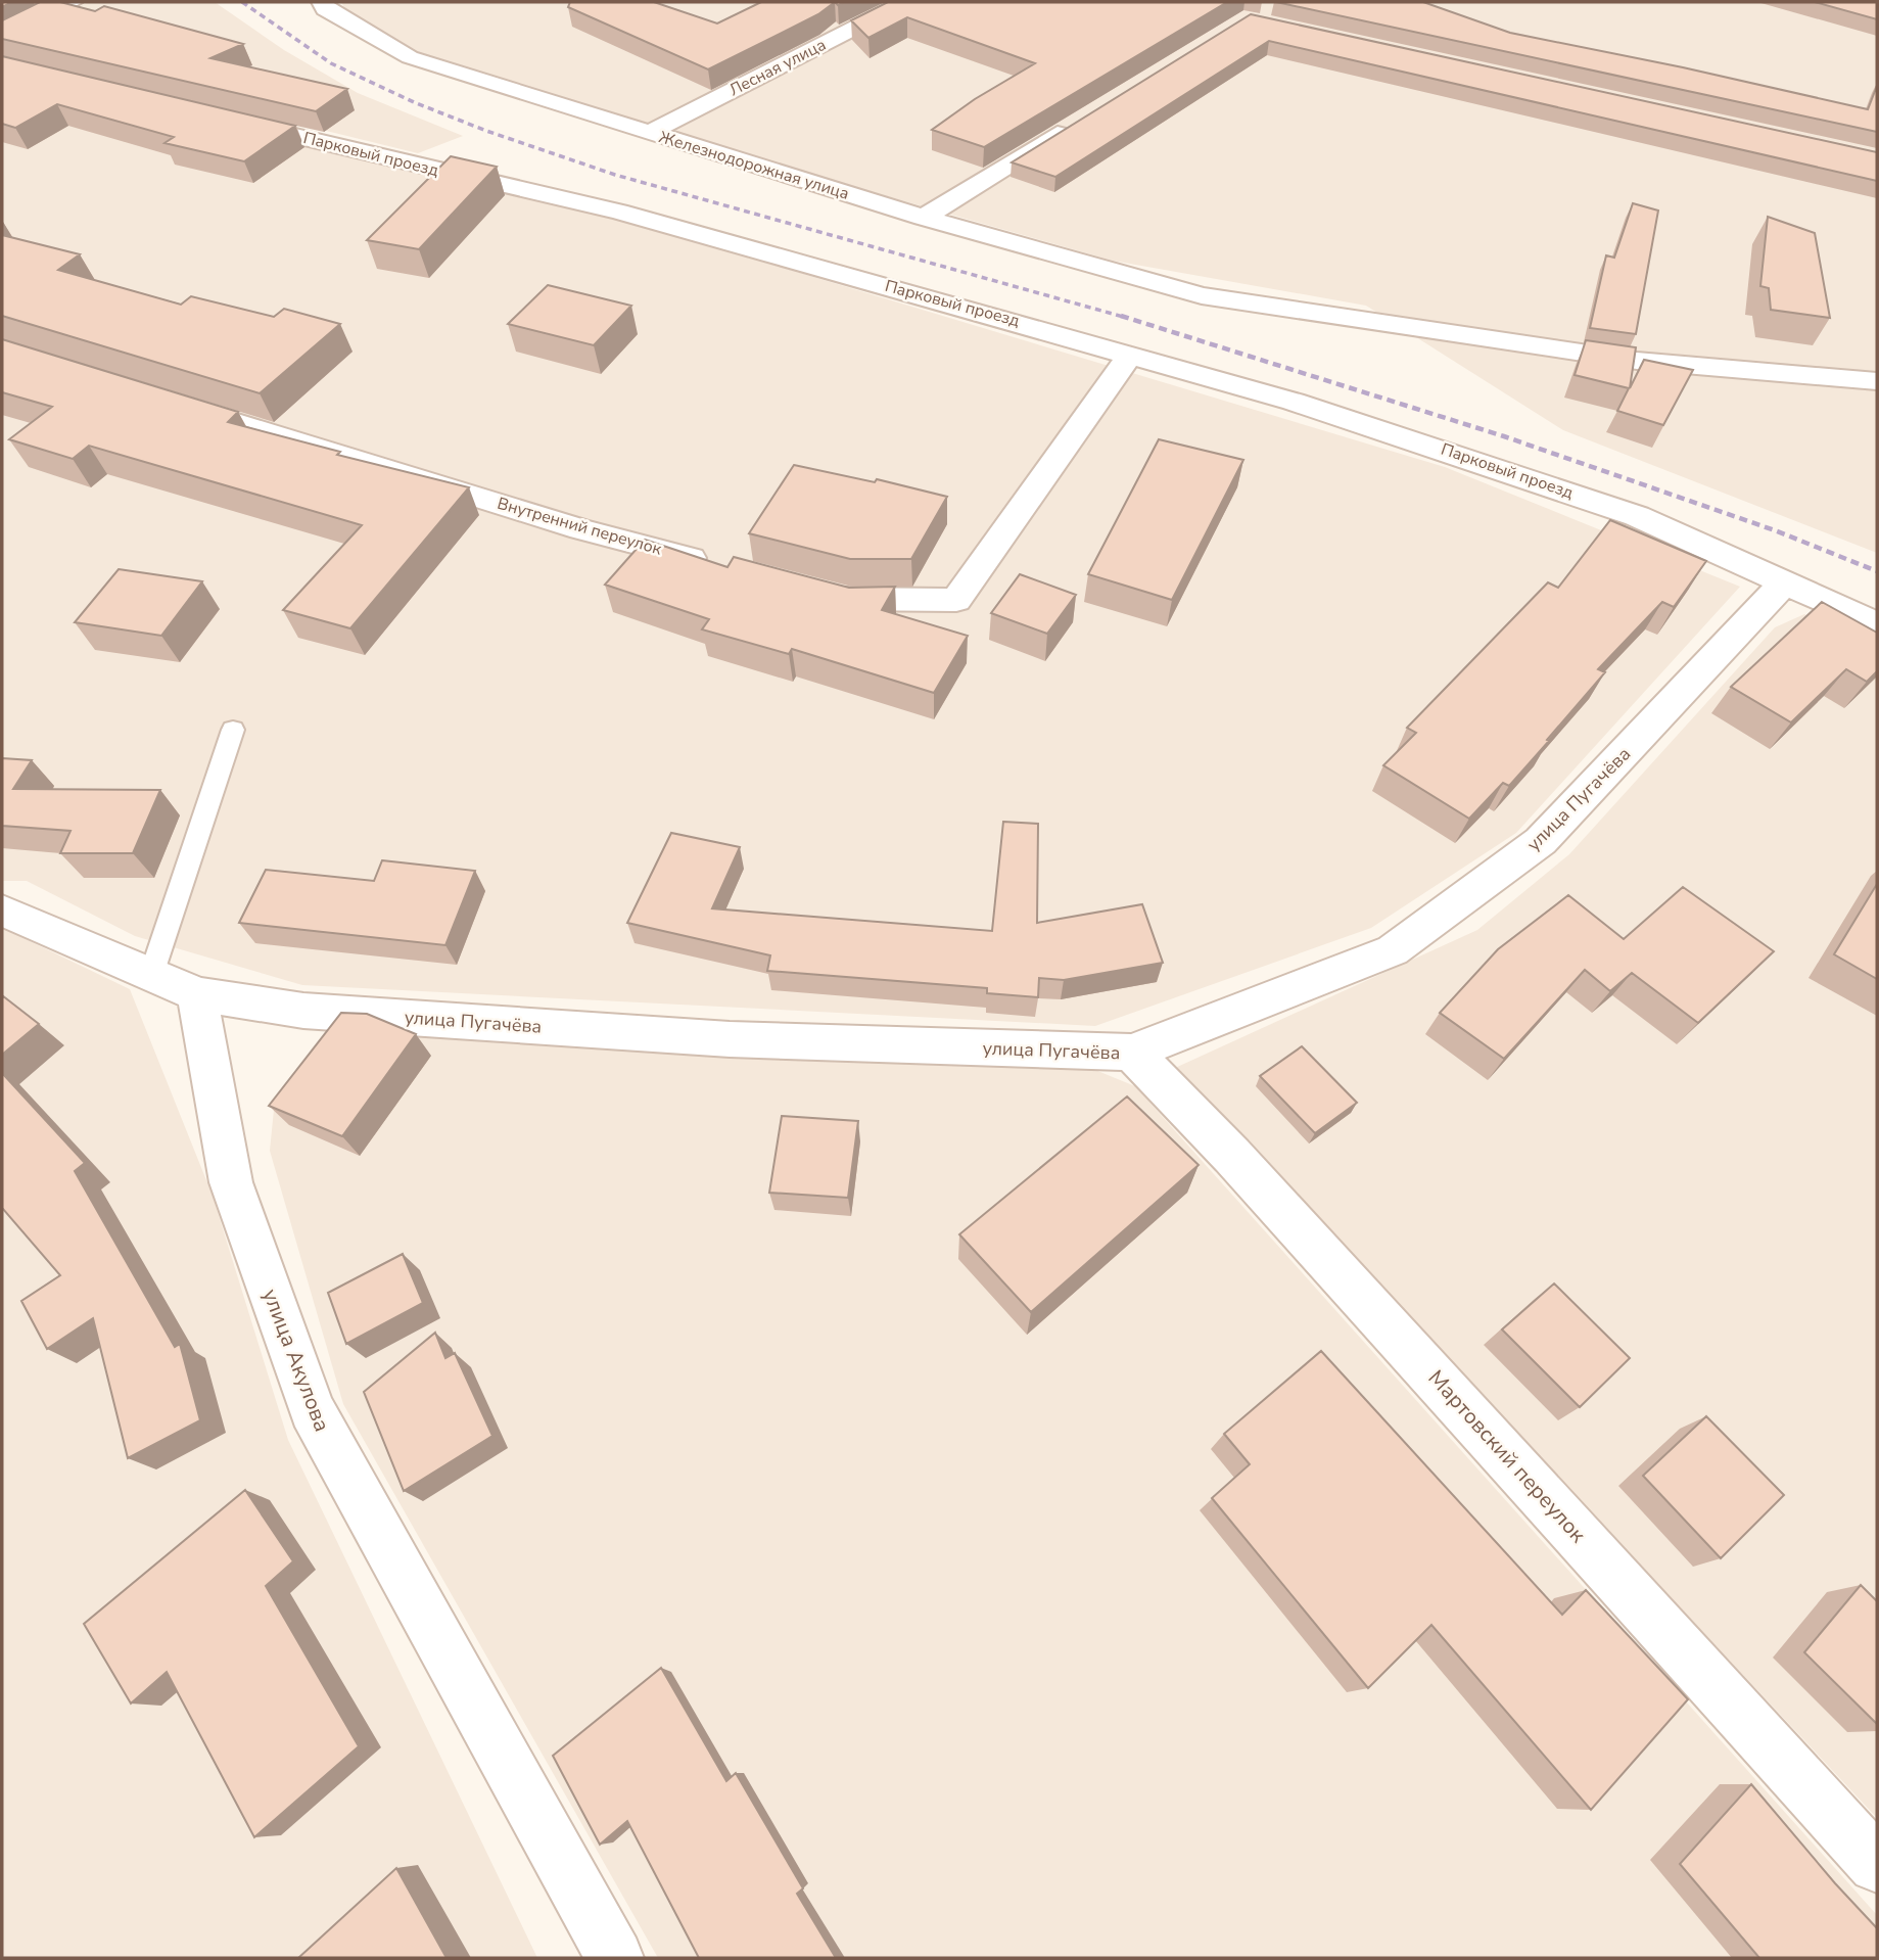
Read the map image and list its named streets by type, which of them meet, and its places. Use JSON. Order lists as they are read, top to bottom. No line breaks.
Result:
{"streets":{"street":["Лесная улица","Парковый проезд","Железнодорожная улица","Внутренний переулок","улица Пугачёва","улица Акулова","Мартовский переулок"]},"crossings":[["Лесная улица","Железнодорожная улица"],["Парковый проезд","улица Пугачёва"],["улица Пугачёва","улица Акулова"],["улица Пугачёва","Мартовский переулок"]]}
